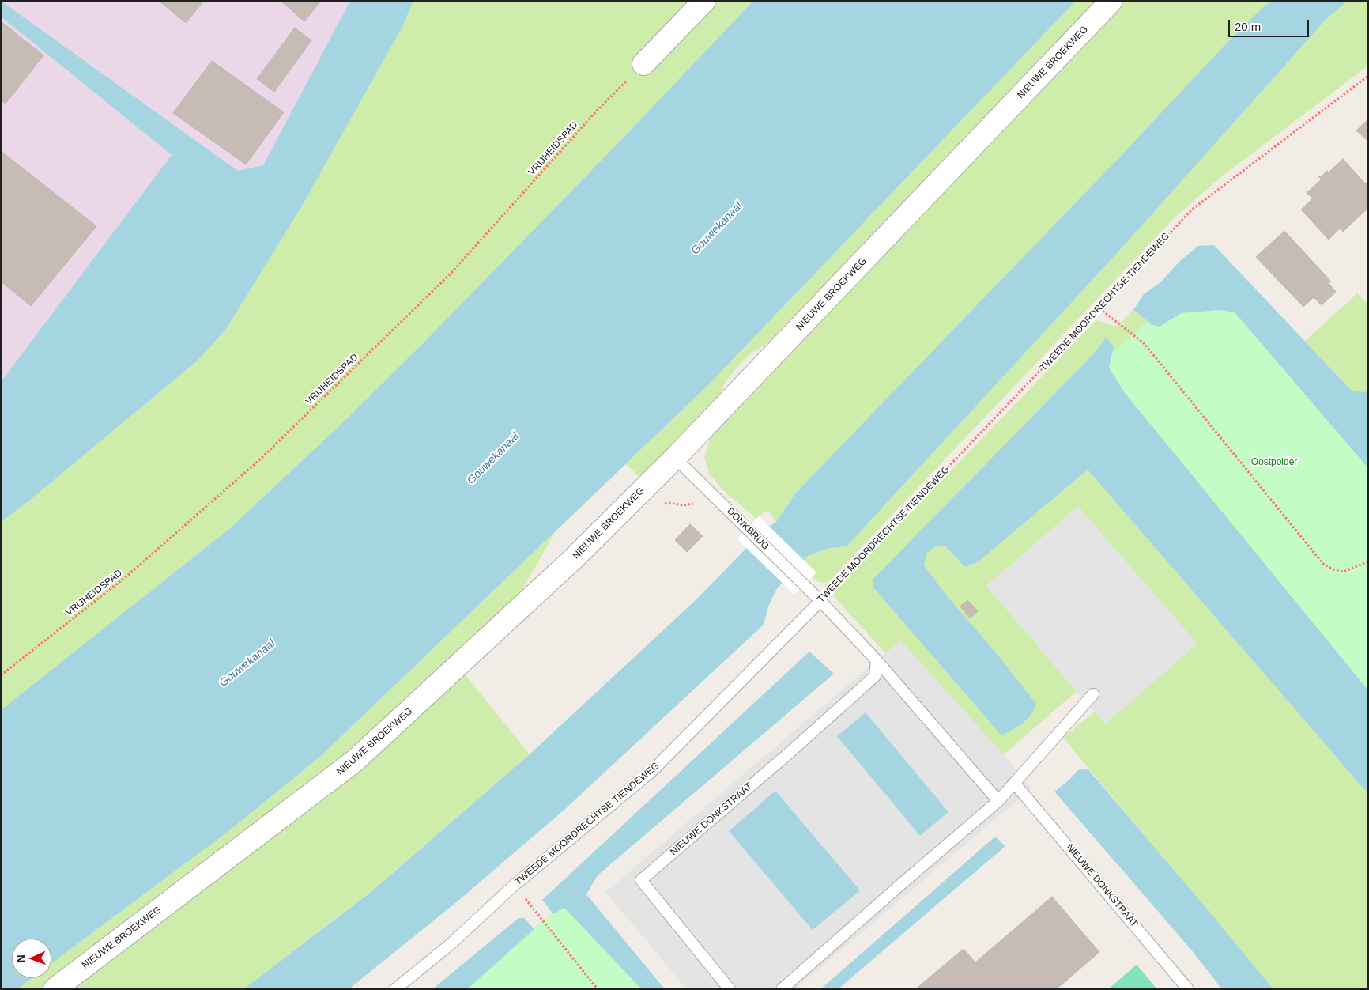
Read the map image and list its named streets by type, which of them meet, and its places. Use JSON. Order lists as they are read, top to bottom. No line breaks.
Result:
{"streets":{"street":["NIEUWE BROEKWEG"],"lane":["TWEEDE MOORDRECHTSE TIENDEWEG","DONKBRUG","NIEUWE DONKSTRAAT"],"path":["VRIJHEIDSPAD"]},"crossings":[["NIEUWE BROEKWEG","DONKBRUG"],["TWEEDE MOORDRECHTSE TIENDEWEG","DONKBRUG"]],"water":["Gouwekanaal"],"parks":["Oostpolder"],"scale_bar":"20 m","north":"left"}
